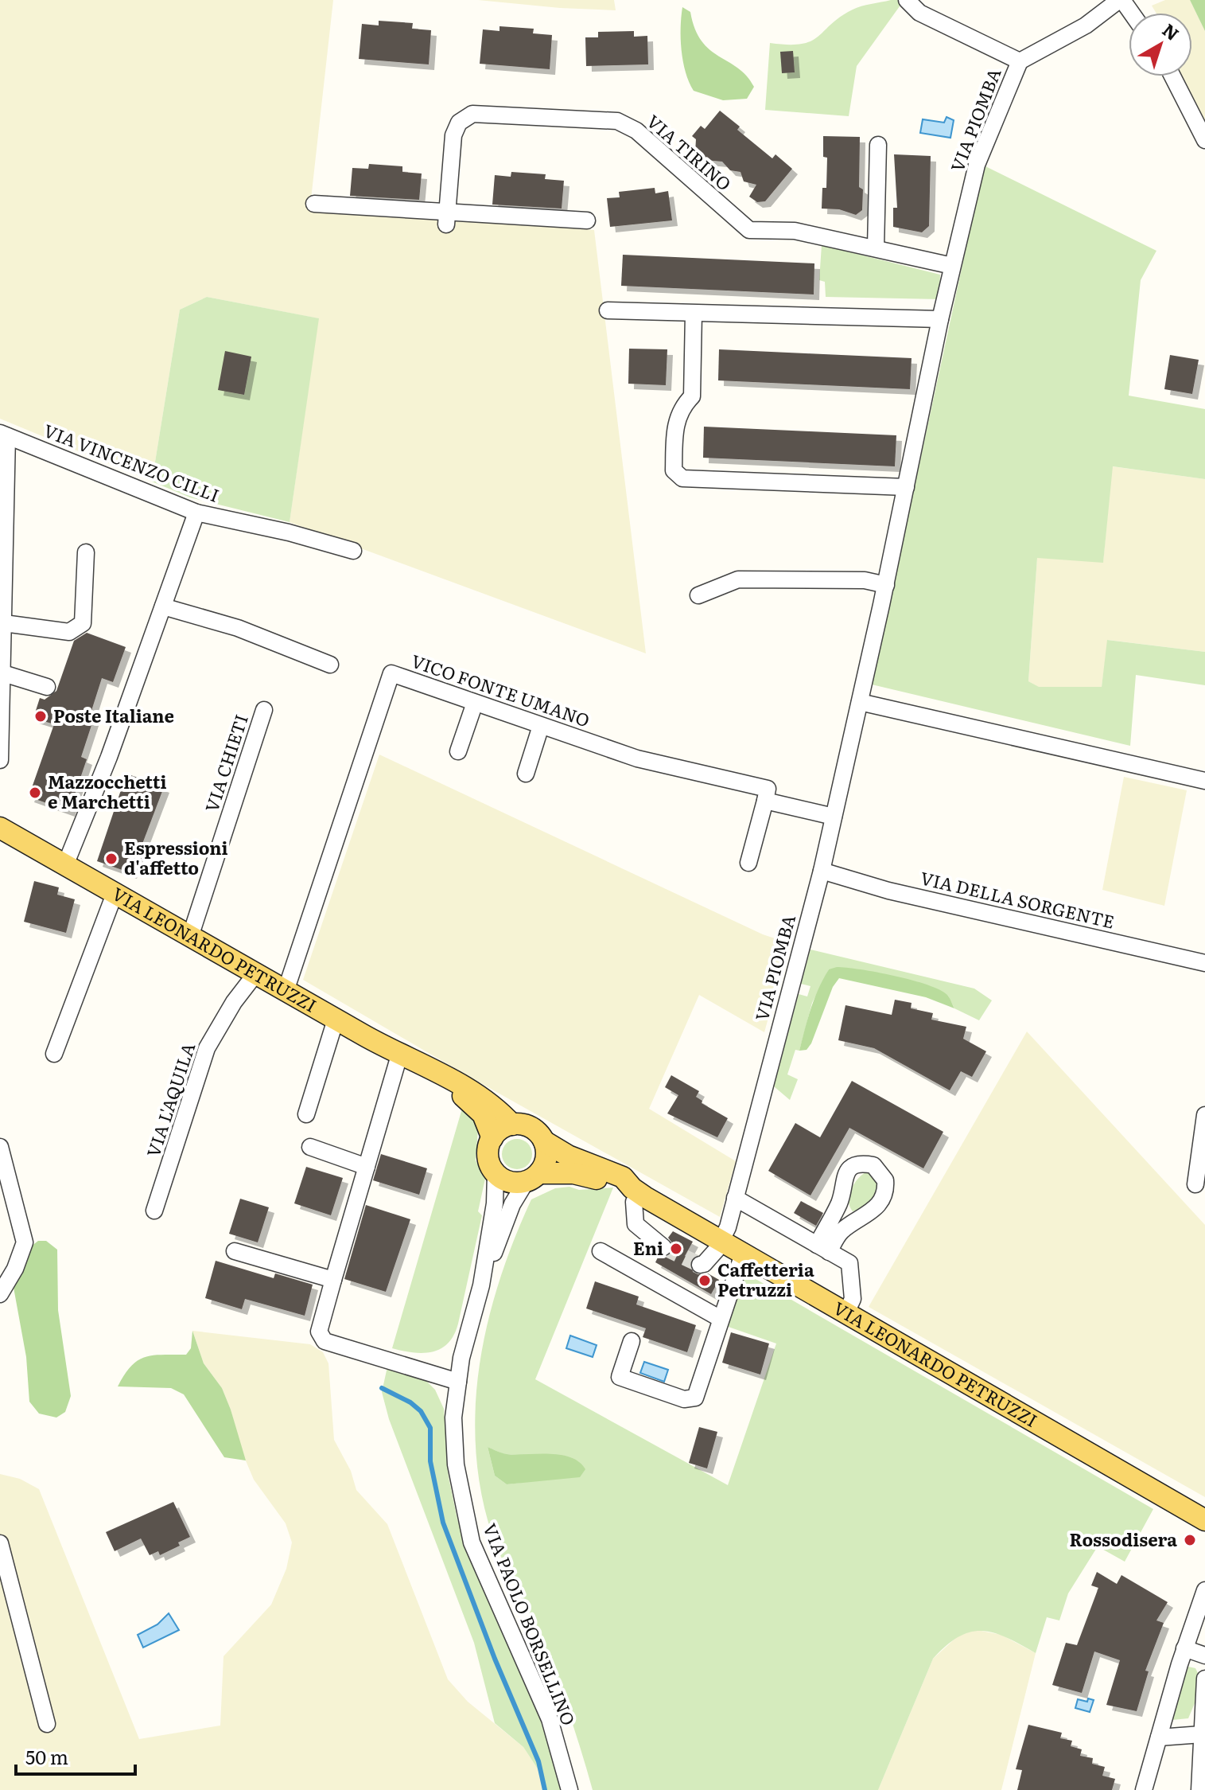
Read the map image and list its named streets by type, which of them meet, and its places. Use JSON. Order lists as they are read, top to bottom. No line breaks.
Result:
{"streets":{"main road":["VIA LEONARDO PETRUZZI"],"street":["VIA PIOMBA","VIA TIRINO","VIA VINCENZO CILLI","VICO FONTE UMANO","VIA CHIETI","VIA DELLA SORGENTE","VIA L'AQUILA","VIA PAOLO BORSELLINO"]},"crossings":[["VIA PIOMBA","VIA TIRINO"],["VIA PIOMBA","VIA DELLA SORGENTE"],["VIA PIOMBA","VIA LEONARDO PETRUZZI"],["VICO FONTE UMANO","VIA LEONARDO PETRUZZI"],["VIA CHIETI","VIA LEONARDO PETRUZZI"],["VIA LEONARDO PETRUZZI","VIA L'AQUILA"],["VIA LEONARDO PETRUZZI","VIA PAOLO BORSELLINO"]],"places":["Poste Italiane","Mazzocchetti e Marchetti","Espressioni d'affetto","Eni","Caffetteria Petruzzi","Rossodisera"],"scale_bar":"50 m","north":"top right"}
